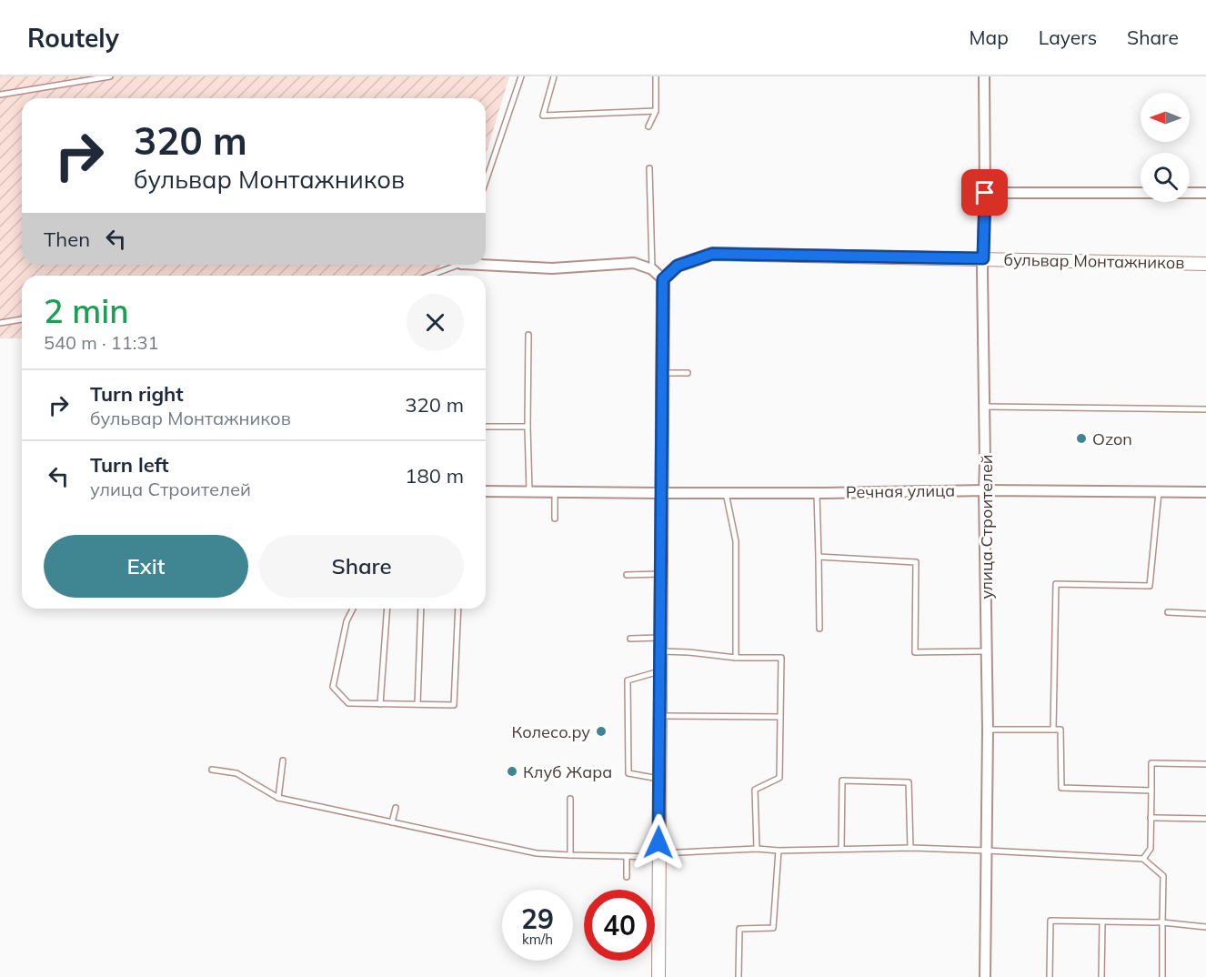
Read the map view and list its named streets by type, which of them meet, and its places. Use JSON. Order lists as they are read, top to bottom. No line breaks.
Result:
{"streets":{"street":["бульвар Монтажников","Речная улица","улица Строителей"]},"crossings":[["бульвар Монтажников","улица Строителей"],["Речная улица","улица Строителей"]],"places":["Ozon","Колесо.ру","Клуб Жара"],"north":"left","page":{"header":"Routely","nav":["Map","Layers","Share"],"turn":["320 m","бульвар Монтажников"],"then":"Then","heading":["2 min","540 m · 11:31"],"list":[{"name":"Turn right","note":"бульвар Монтажников","value":"320 m"},{"name":"Turn left","note":"улица Строителей","value":"180 m"}],"buttons":["Exit","Share"],"speed":"29 km/h","limit":"40"}}
